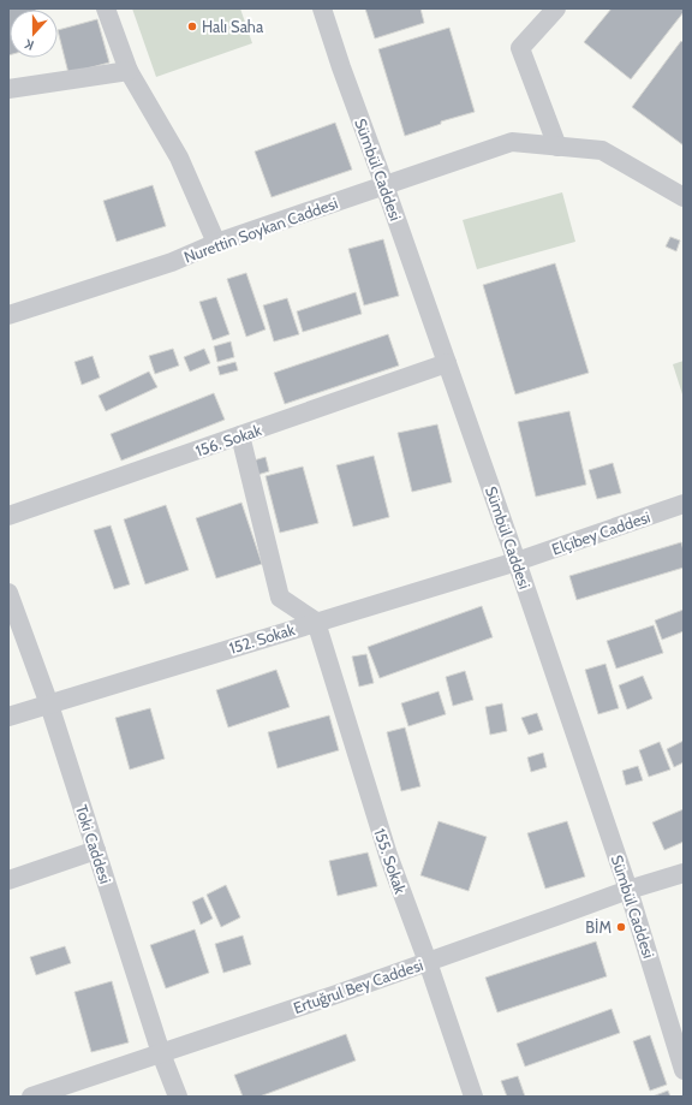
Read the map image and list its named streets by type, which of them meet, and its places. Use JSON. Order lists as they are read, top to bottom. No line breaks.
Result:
{"streets":{"street":["Sümbül Caddesi","Nurettin Soykan Caddesi","156. Sokak","Elçibey Caddesi","152. Sokak","Toki Caddesi","155. Sokak","Ertuğrul Bey Caddesi"]},"crossings":[["Sümbül Caddesi","Nurettin Soykan Caddesi"],["Sümbül Caddesi","156. Sokak"],["Sümbül Caddesi","Elçibey Caddesi"],["Sümbül Caddesi","152. Sokak"],["Sümbül Caddesi","Ertuğrul Bey Caddesi"],["Elçibey Caddesi","152. Sokak"],["152. Sokak","Toki Caddesi"],["152. Sokak","155. Sokak"],["Toki Caddesi","Ertuğrul Bey Caddesi"],["155. Sokak","Ertuğrul Bey Caddesi"]],"places":["Halı Saha","BİM"],"north":"bottom"}
